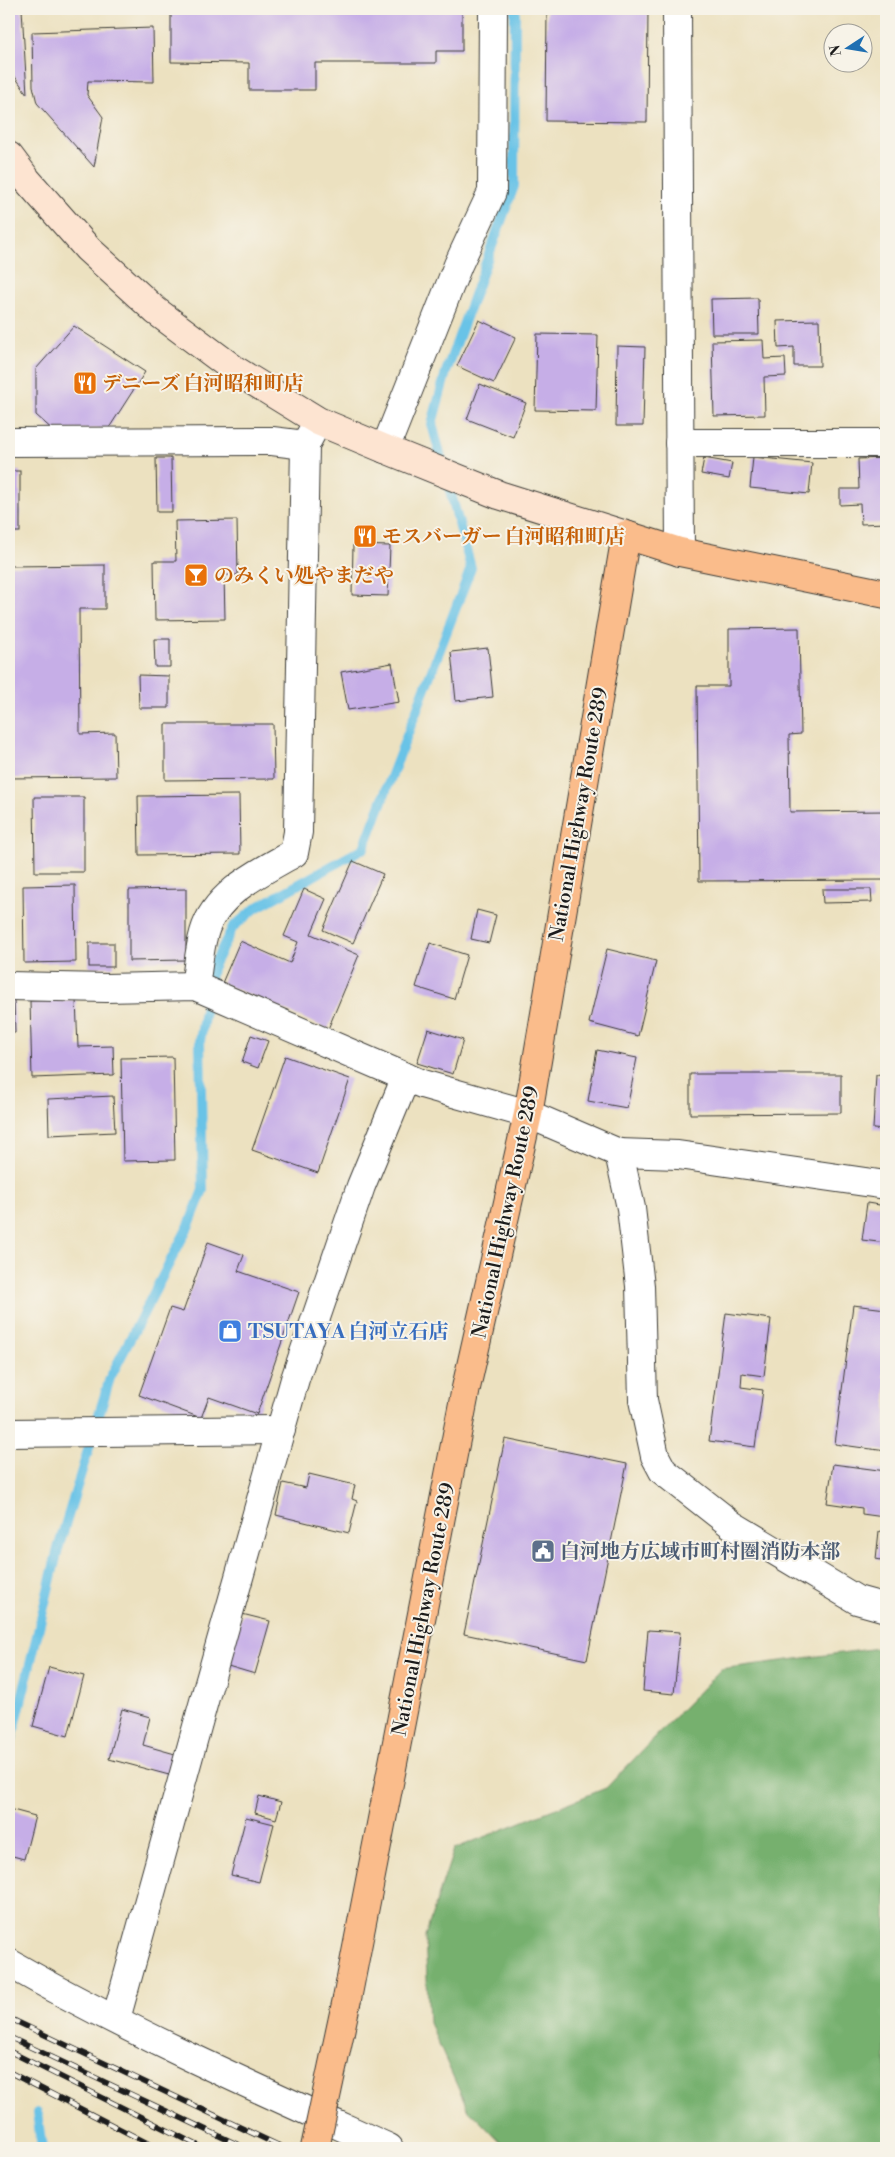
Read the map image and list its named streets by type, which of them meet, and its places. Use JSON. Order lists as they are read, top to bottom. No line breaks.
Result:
{"streets":{"highway":["National Highway Route 289"]},"places":{"restaurant":["デニーズ 白河昭和町店","モスバーガー 白河昭和町店"],"bar":["のみくい処やまだや"],"shop":["TSUTAYA 白河立石店"],"public building":["白河地方広域市町村圏消防本部"]},"north":"left"}
